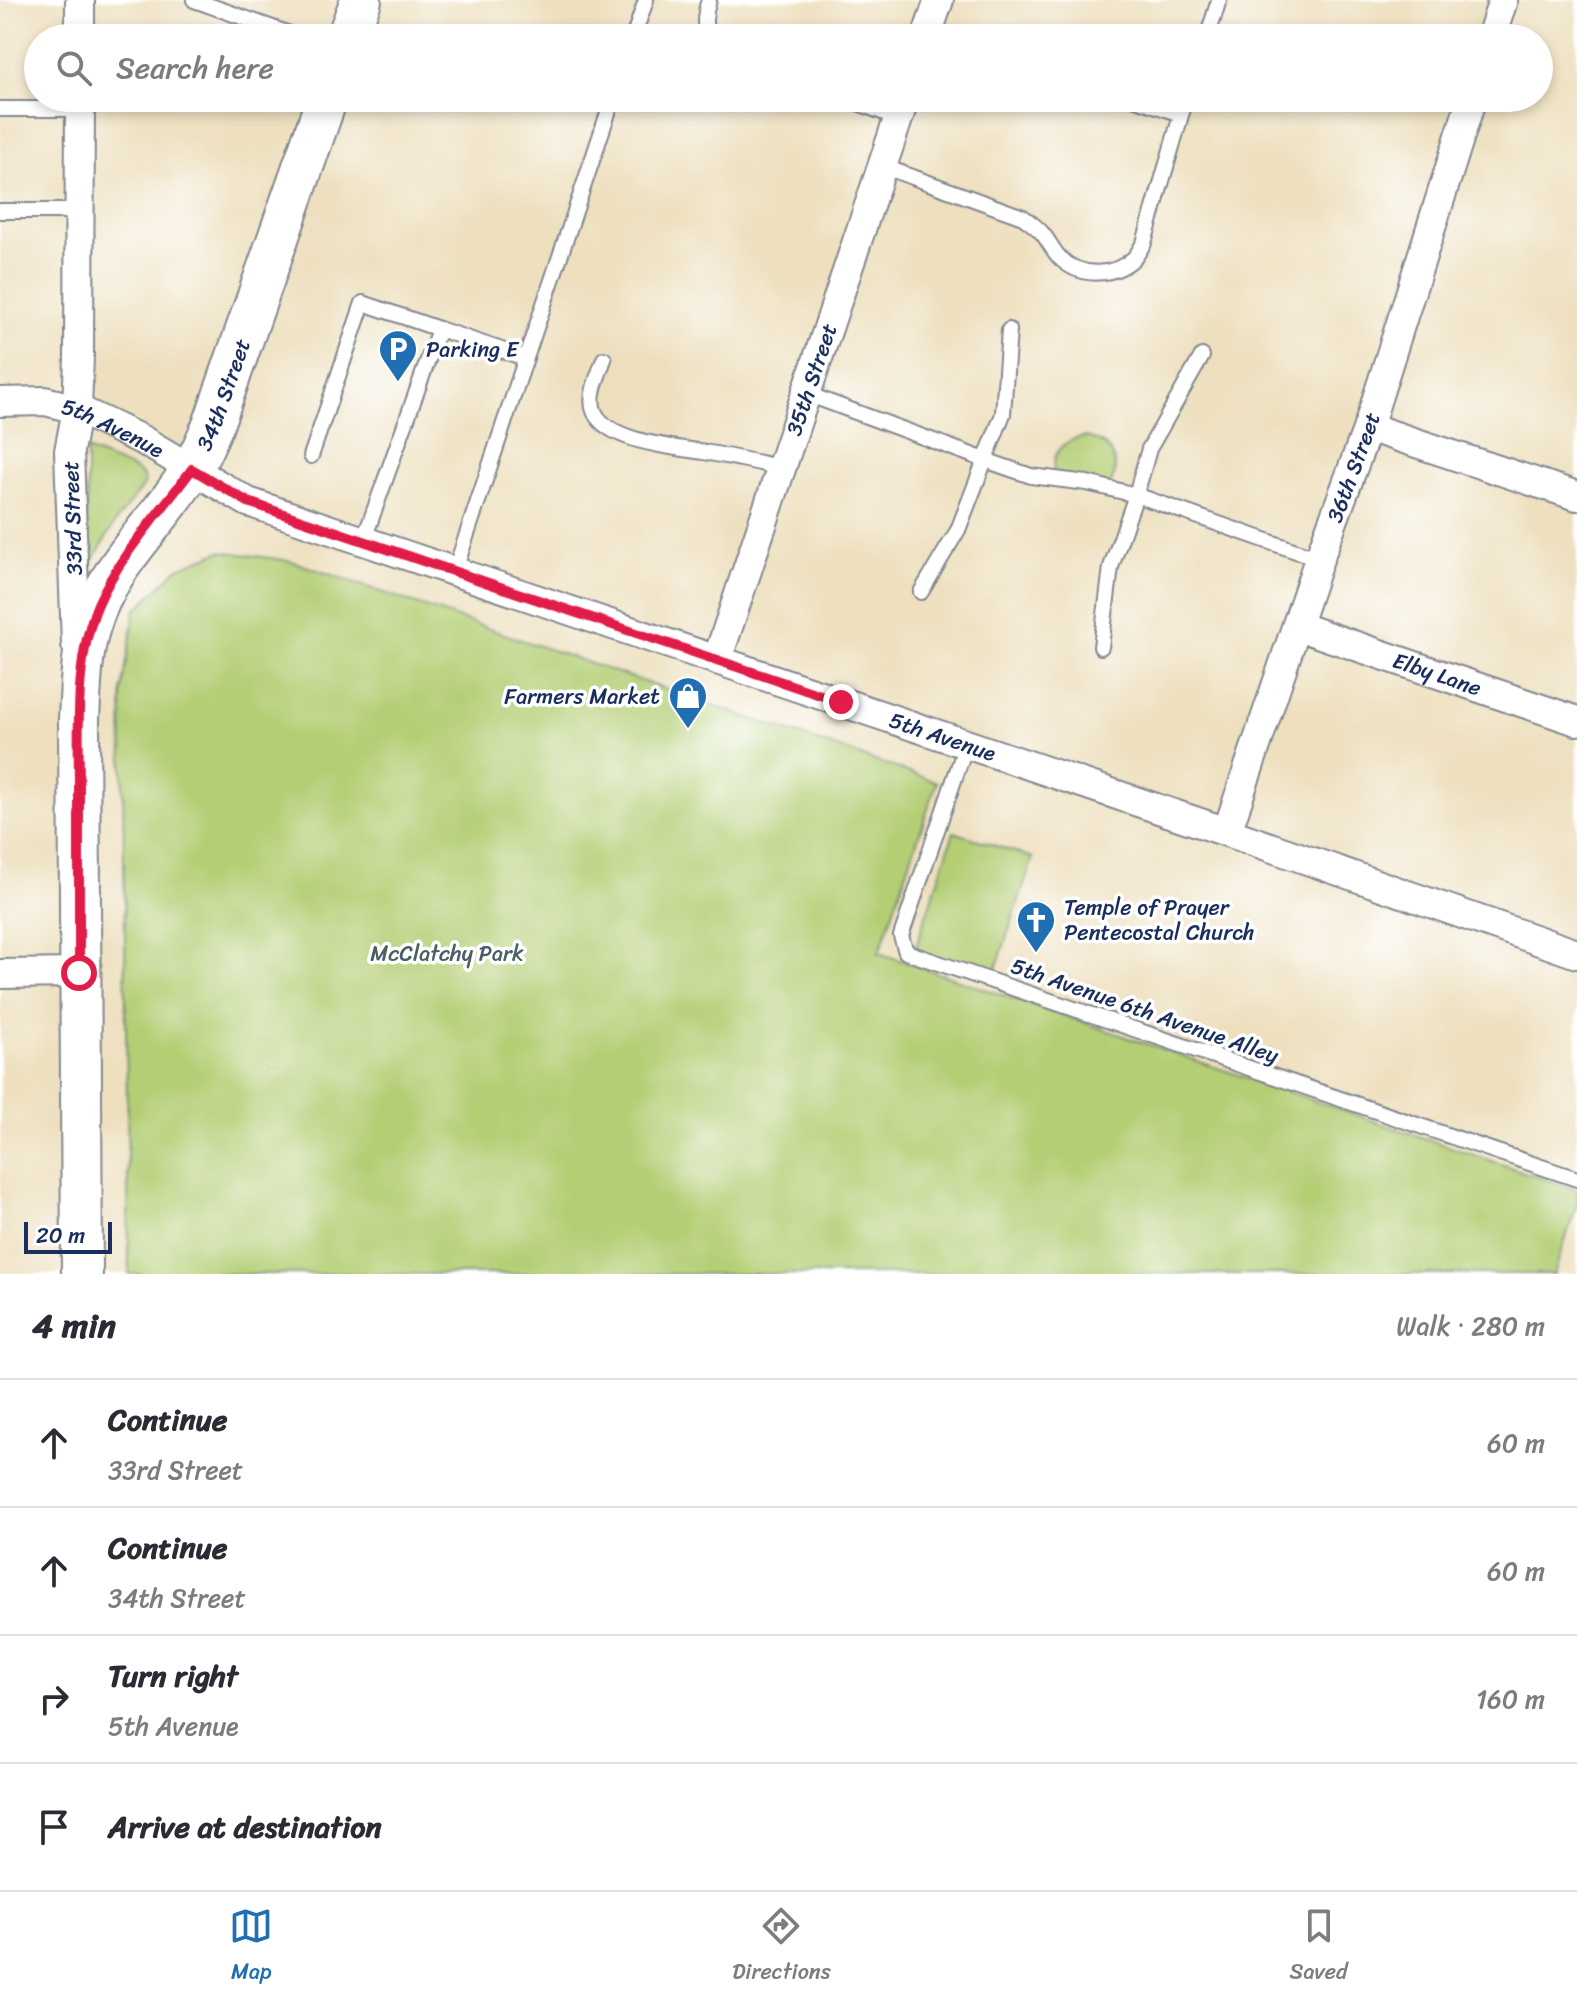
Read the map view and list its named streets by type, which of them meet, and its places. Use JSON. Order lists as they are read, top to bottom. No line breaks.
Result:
{"streets":{"street":["35th Street","34th Street","5th Avenue","36th Street","33rd Street","Elby Lane"],"lane":["5th Avenue 6th Avenue Alley"]},"crossings":[["35th Street","5th Avenue"],["34th Street","5th Avenue"],["34th Street","33rd Street"],["5th Avenue","36th Street"],["5th Avenue","33rd Street"],["5th Avenue","5th Avenue 6th Avenue Alley"],["36th Street","Elby Lane"]],"parks":["McClatchy Park"],"places":{"parking":["Parking E"],"shop":["Farmers Market"],"church":["Temple of Prayer Pentecostal Church"]},"scale_bar":"20 m","page":{"search":"Search here","scale":"20 m","heading":["4 min","Walk · 280 m"],"list":[["Continue","33rd Street","60 m"],["Continue","34th Street","60 m"],["Turn right","5th Avenue","160 m"],"Arrive at destination"],"nav":["Map","Directions","Saved"]}}
